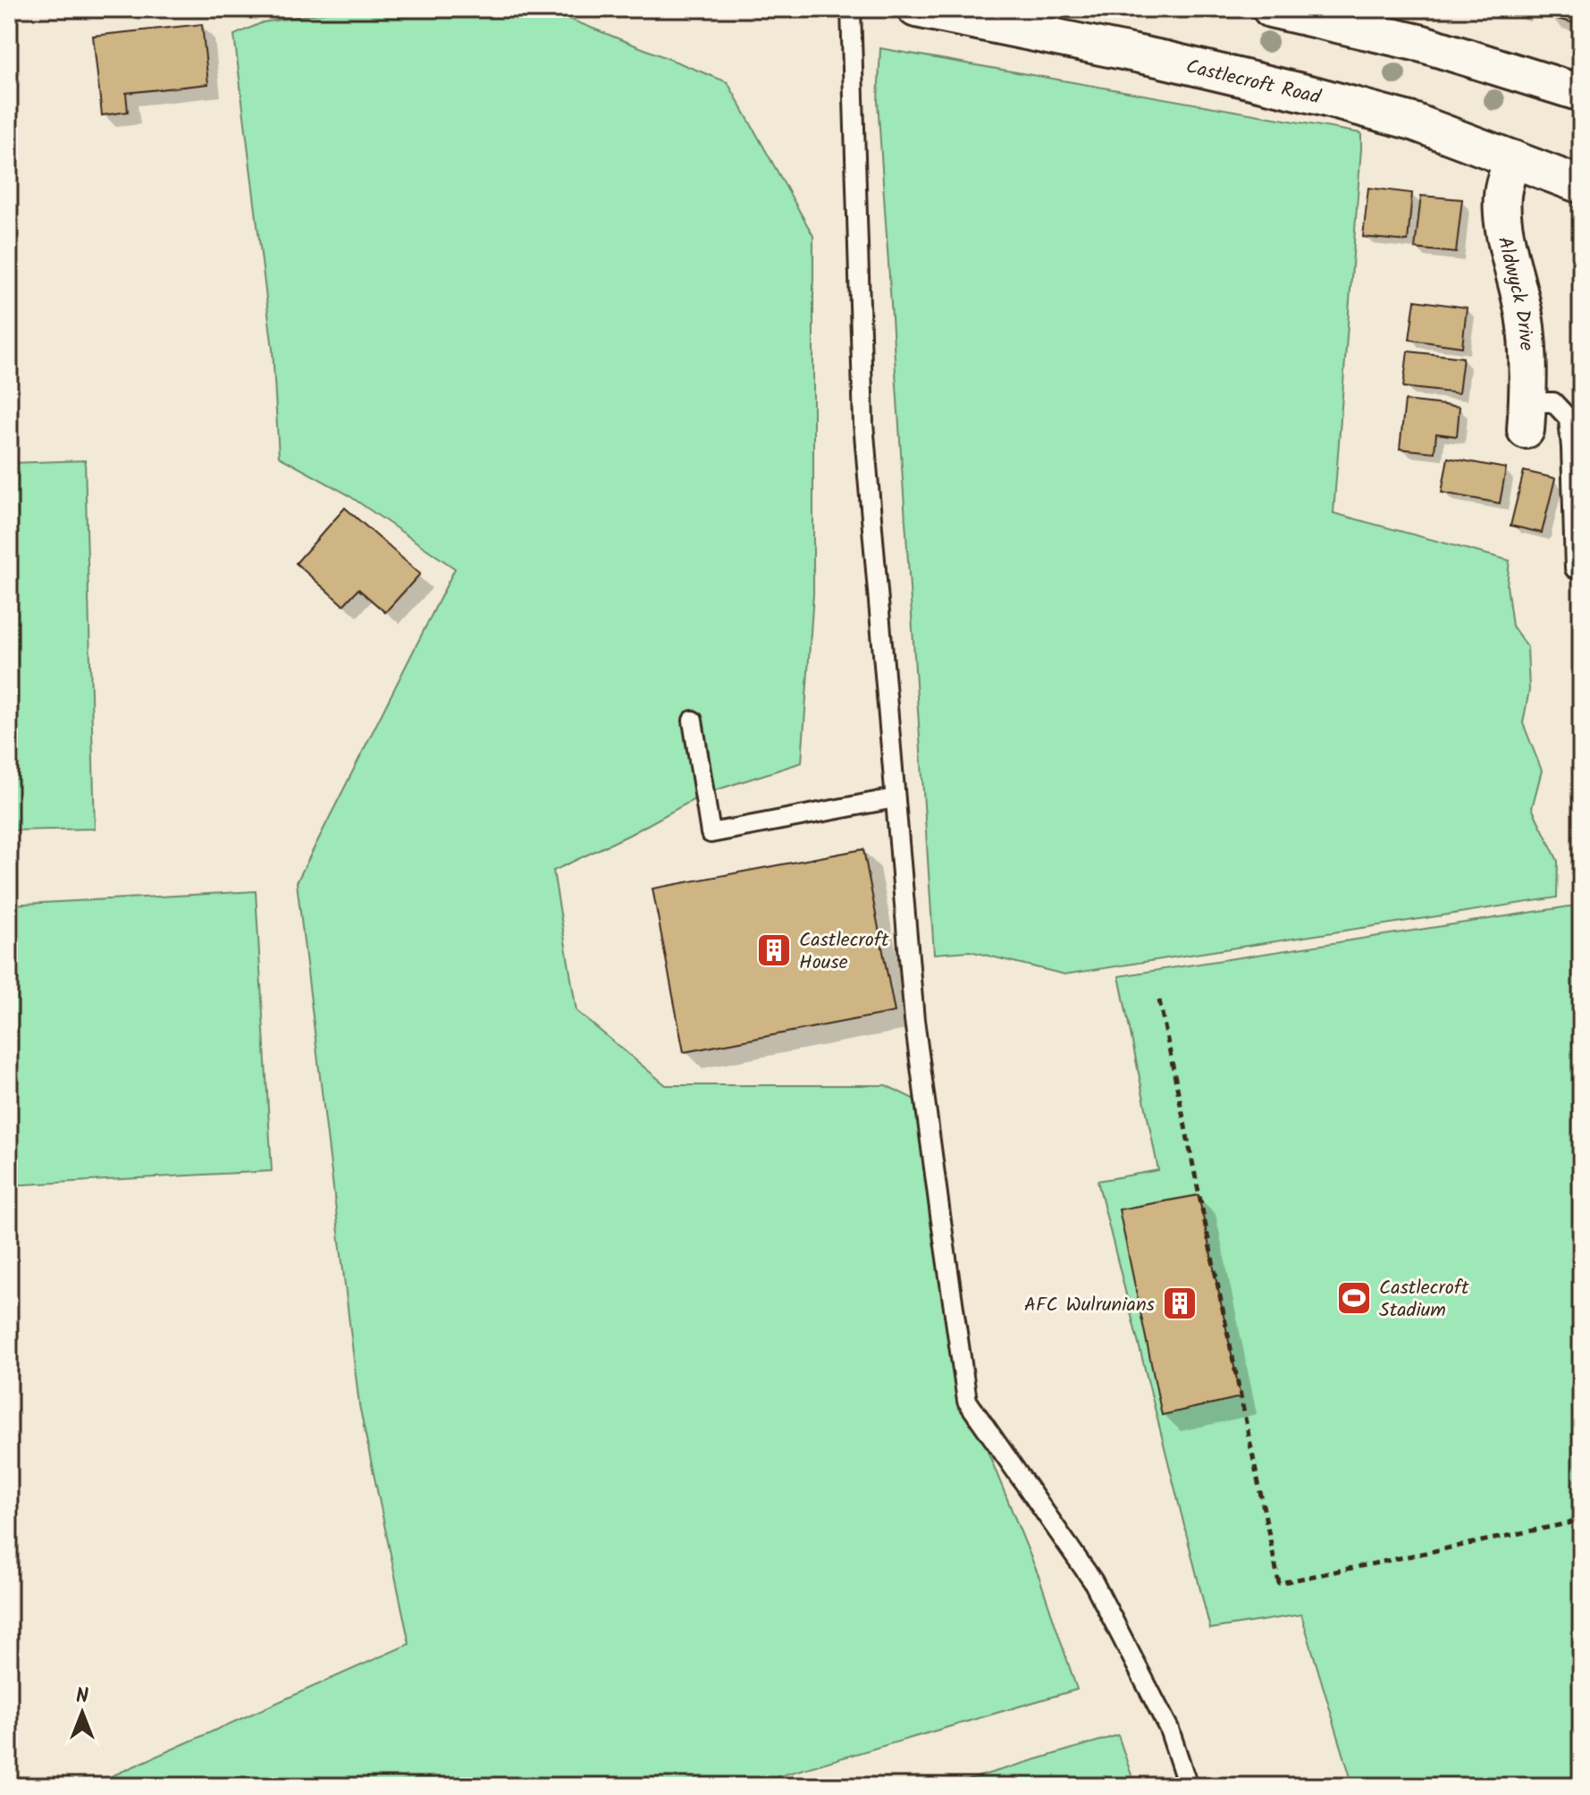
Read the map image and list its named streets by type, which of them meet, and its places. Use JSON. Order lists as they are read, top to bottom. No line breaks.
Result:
{"streets":{"street":["Castlecroft Road","Aldwyck Drive"]},"crossings":[["Castlecroft Road","Aldwyck Drive"]],"places":{"building":["Castlecroft House","AFC Wulrunians"],"sports":["Castlecroft Stadium"]},"north":"top"}
